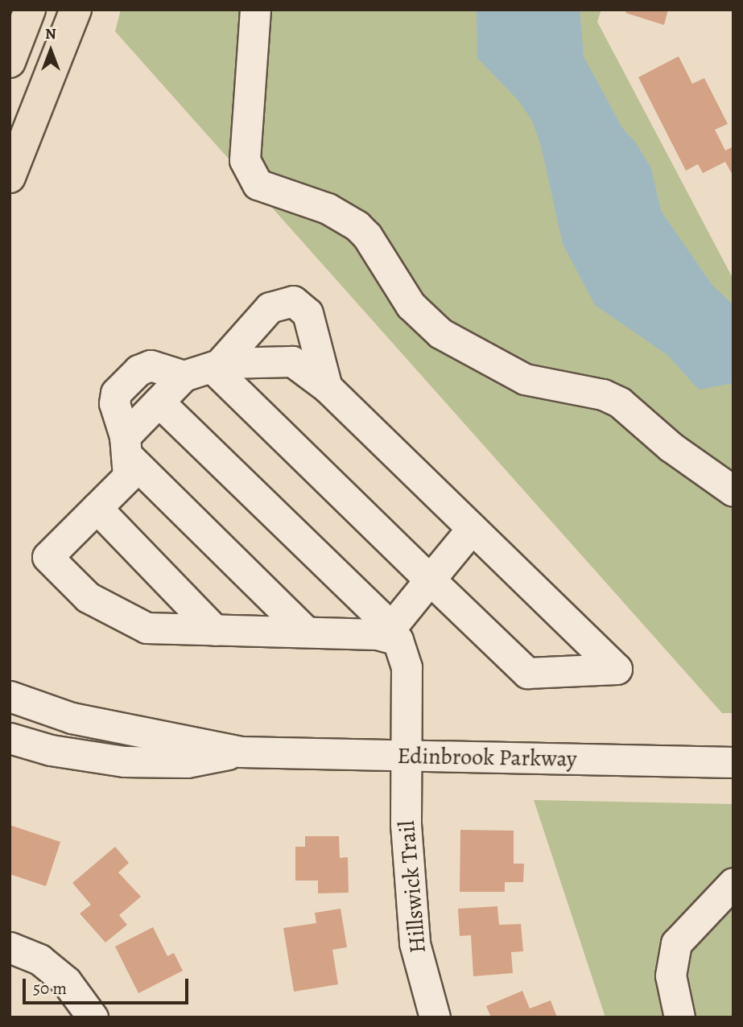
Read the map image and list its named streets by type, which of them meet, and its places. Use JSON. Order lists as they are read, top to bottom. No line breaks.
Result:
{"streets":{"street":["Edinbrook Parkway","Hillswick Trail"]},"crossings":[["Edinbrook Parkway","Hillswick Trail"]],"scale_bar":"50 m","north":"top"}
